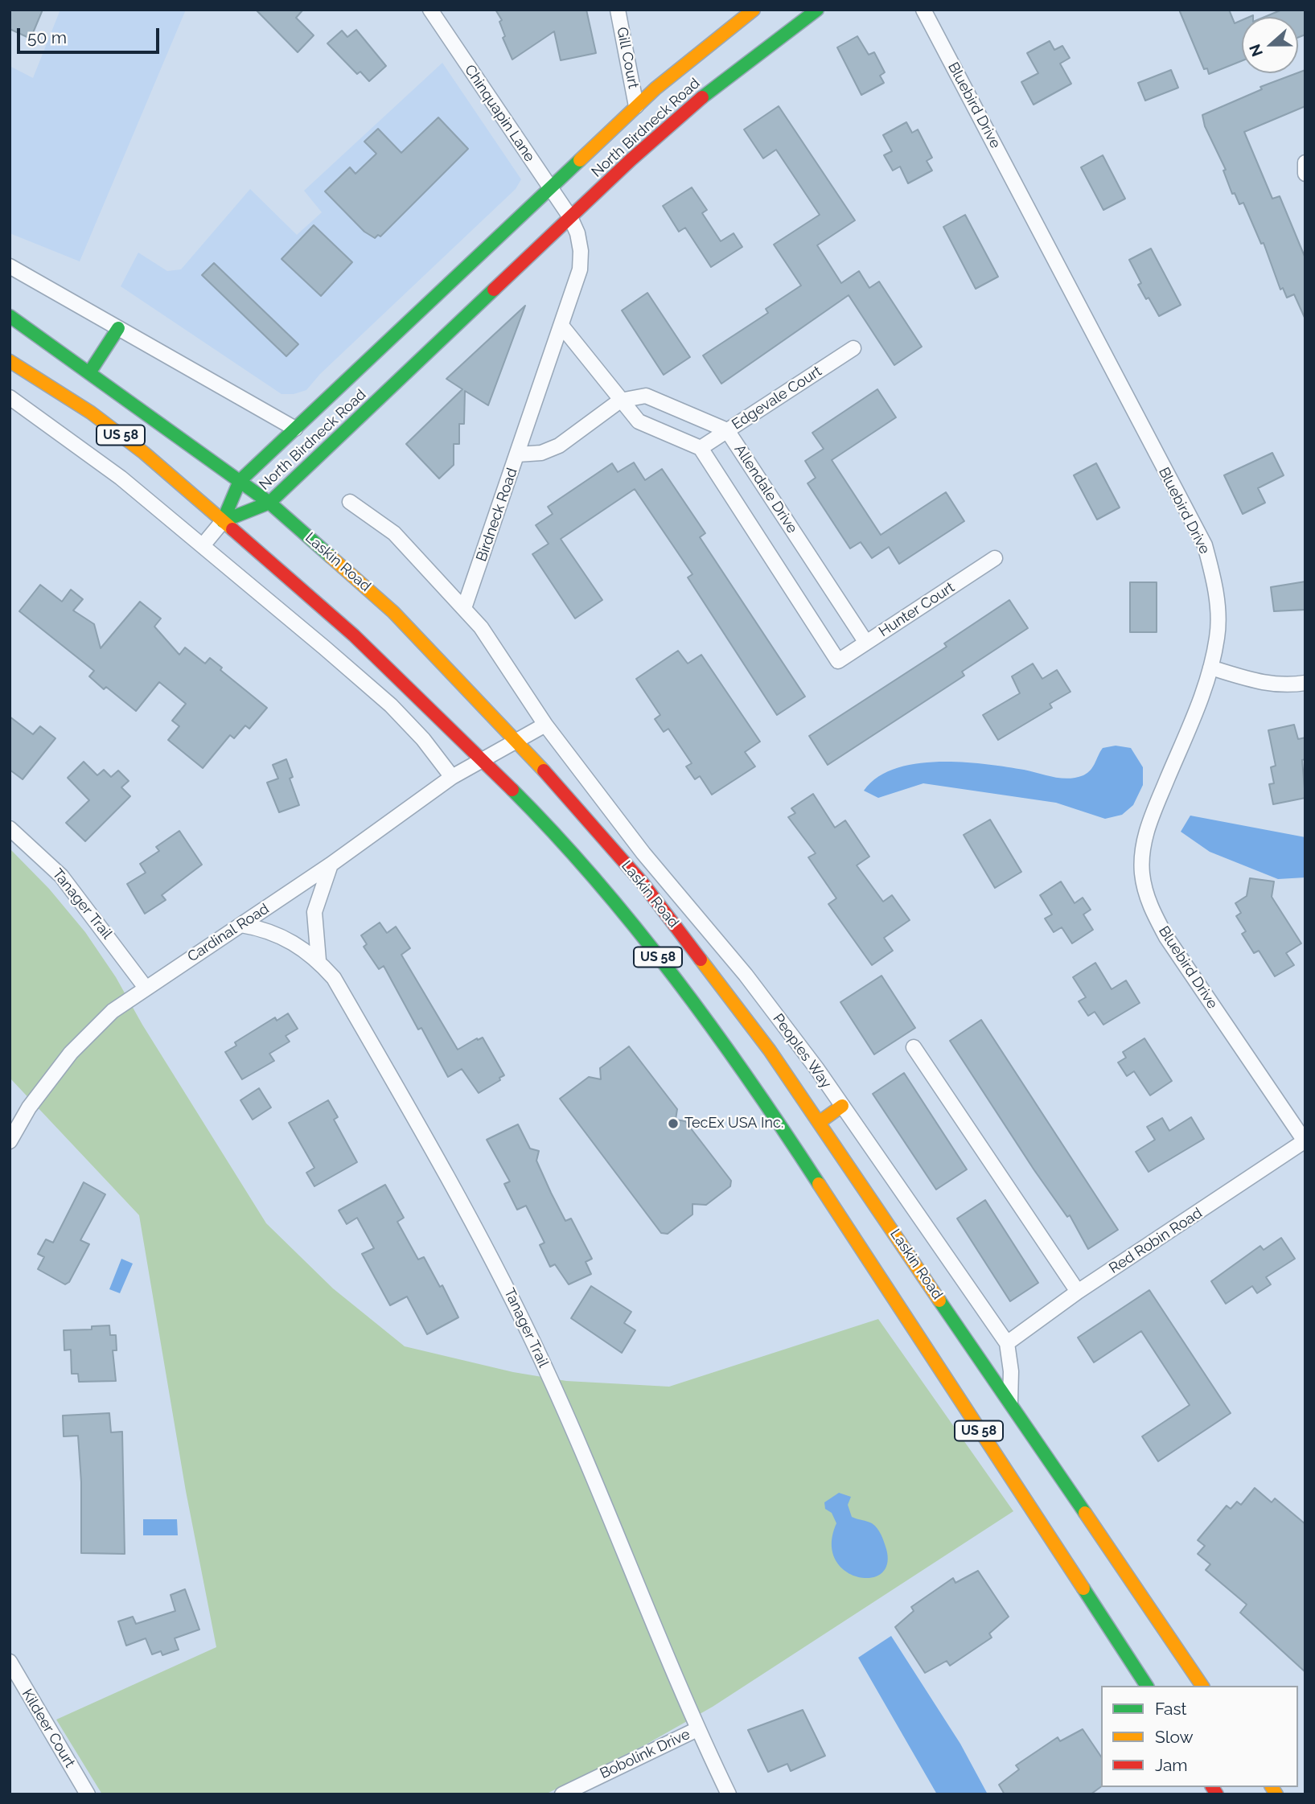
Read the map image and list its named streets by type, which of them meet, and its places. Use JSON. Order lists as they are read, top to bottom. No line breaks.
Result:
{"streets":{"main road":["North Birdneck Road","US 58","Laskin Road"],"street":["Gill Court","Bluebird Drive","Chinquapin Lane","Edgevale Court","Allendale Drive","Birdneck Road","Hunter Court","Tanager Trail","Cardinal Road","Peoples Way","Red Robin Road","Kildeer Court","Bobolink Drive"]},"crossings":[["Gill Court","North Birdneck Road"],["Bluebird Drive","Red Robin Road"],["Chinquapin Lane","North Birdneck Road"],["Chinquapin Lane","Birdneck Road"],["North Birdneck Road","US 58"],["North Birdneck Road","Birdneck Road"],["North Birdneck Road","Laskin Road"],["Edgevale Court","Allendale Drive"],["Edgevale Court","Hunter Court"],["US 58","Cardinal Road"],["Allendale Drive","Hunter Court"],["Laskin Road","Peoples Way"],["Tanager Trail","Cardinal Road"],["Tanager Trail","Bobolink Drive"],["Peoples Way","Red Robin Road"]],"places":["TecEx USA Inc."],"legend":["Fast","Slow","Jam"],"scale_bar":"50 m","north":"left"}
